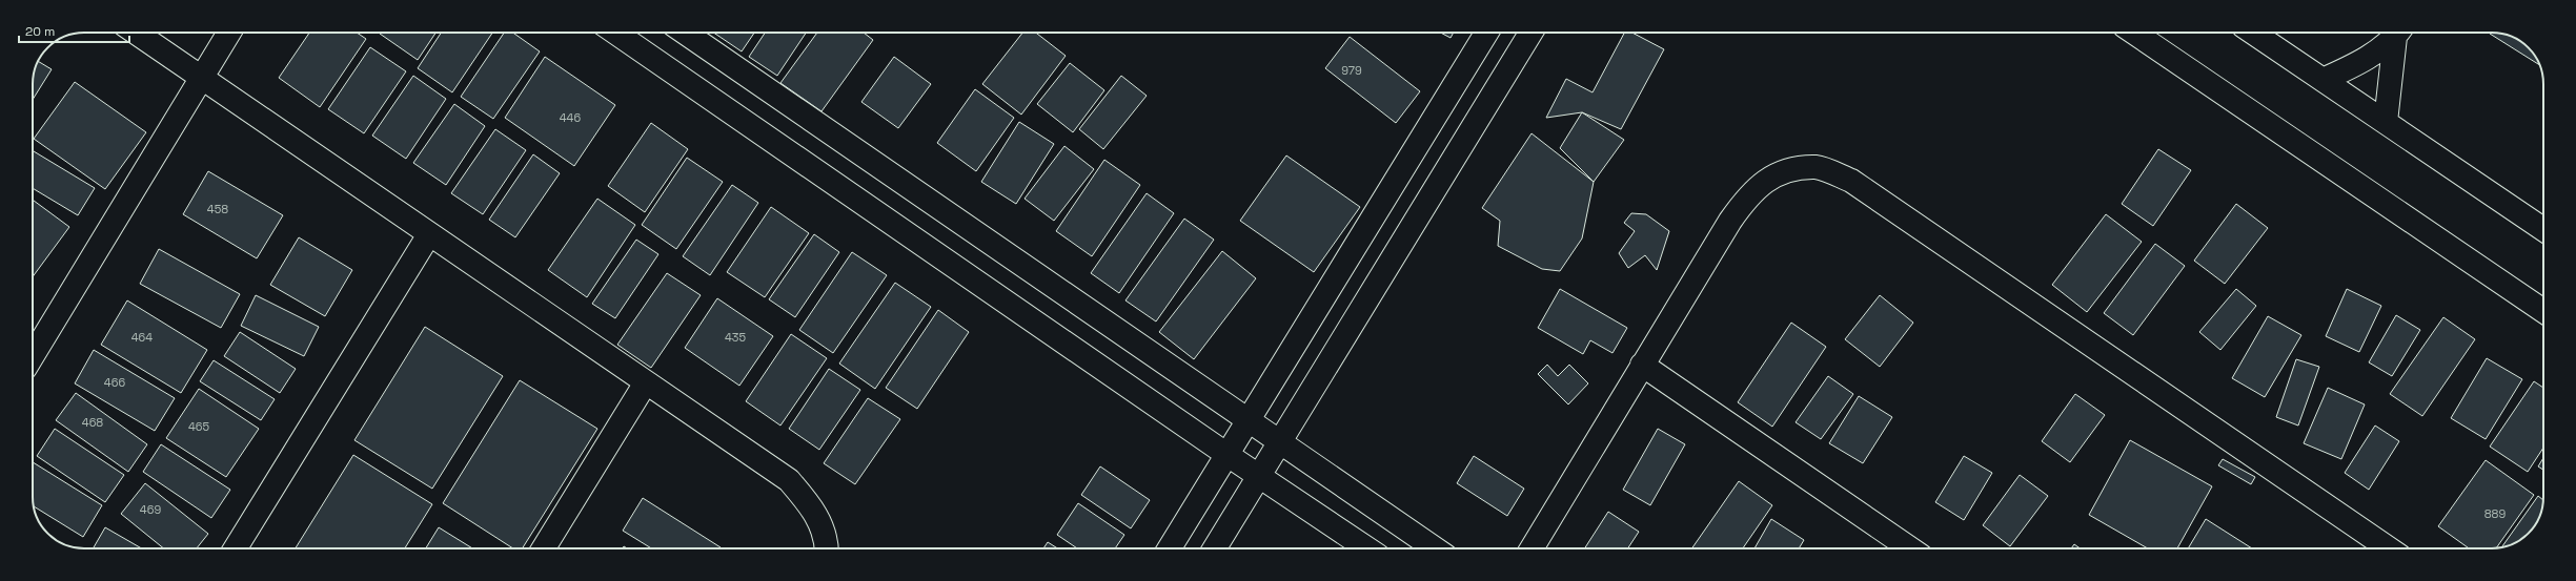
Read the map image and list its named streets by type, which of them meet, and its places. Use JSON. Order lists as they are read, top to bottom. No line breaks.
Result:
{"house_numbers":["979","446","458","464","435","466","468","465","469","889"],"scale_bar":"20 m"}
